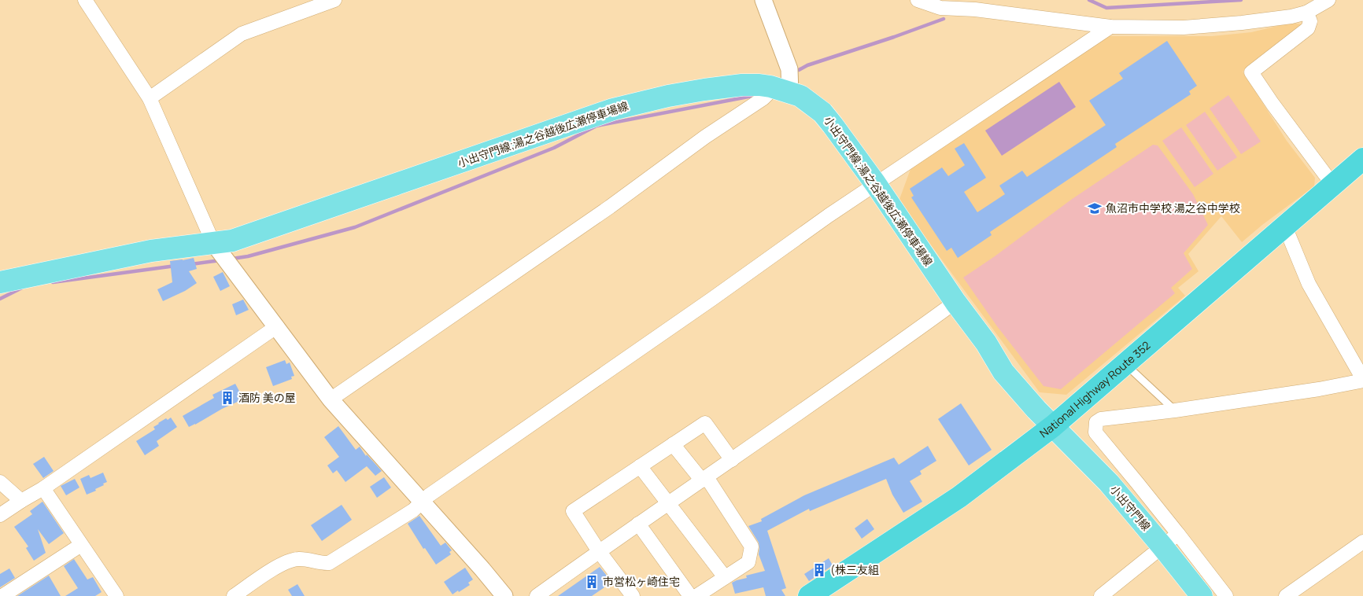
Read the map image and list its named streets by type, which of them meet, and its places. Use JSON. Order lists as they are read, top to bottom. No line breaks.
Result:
{"streets":{"highway":["National Highway Route 352"],"main road":["小出守門線;湯之谷越後広瀬停車場線","小出守門線"]},"crossings":[["小出守門線;湯之谷越後広瀬停車場線","National Highway Route 352"],["小出守門線;湯之谷越後広瀬停車場線","小出守門線"],["National Highway Route 352","小出守門線"]],"places":{"school or university":["魚沼市中学校 湯之谷中学校"],"building":["酒防 美の屋","(株三友組","市営松ヶ崎住宅"]}}
